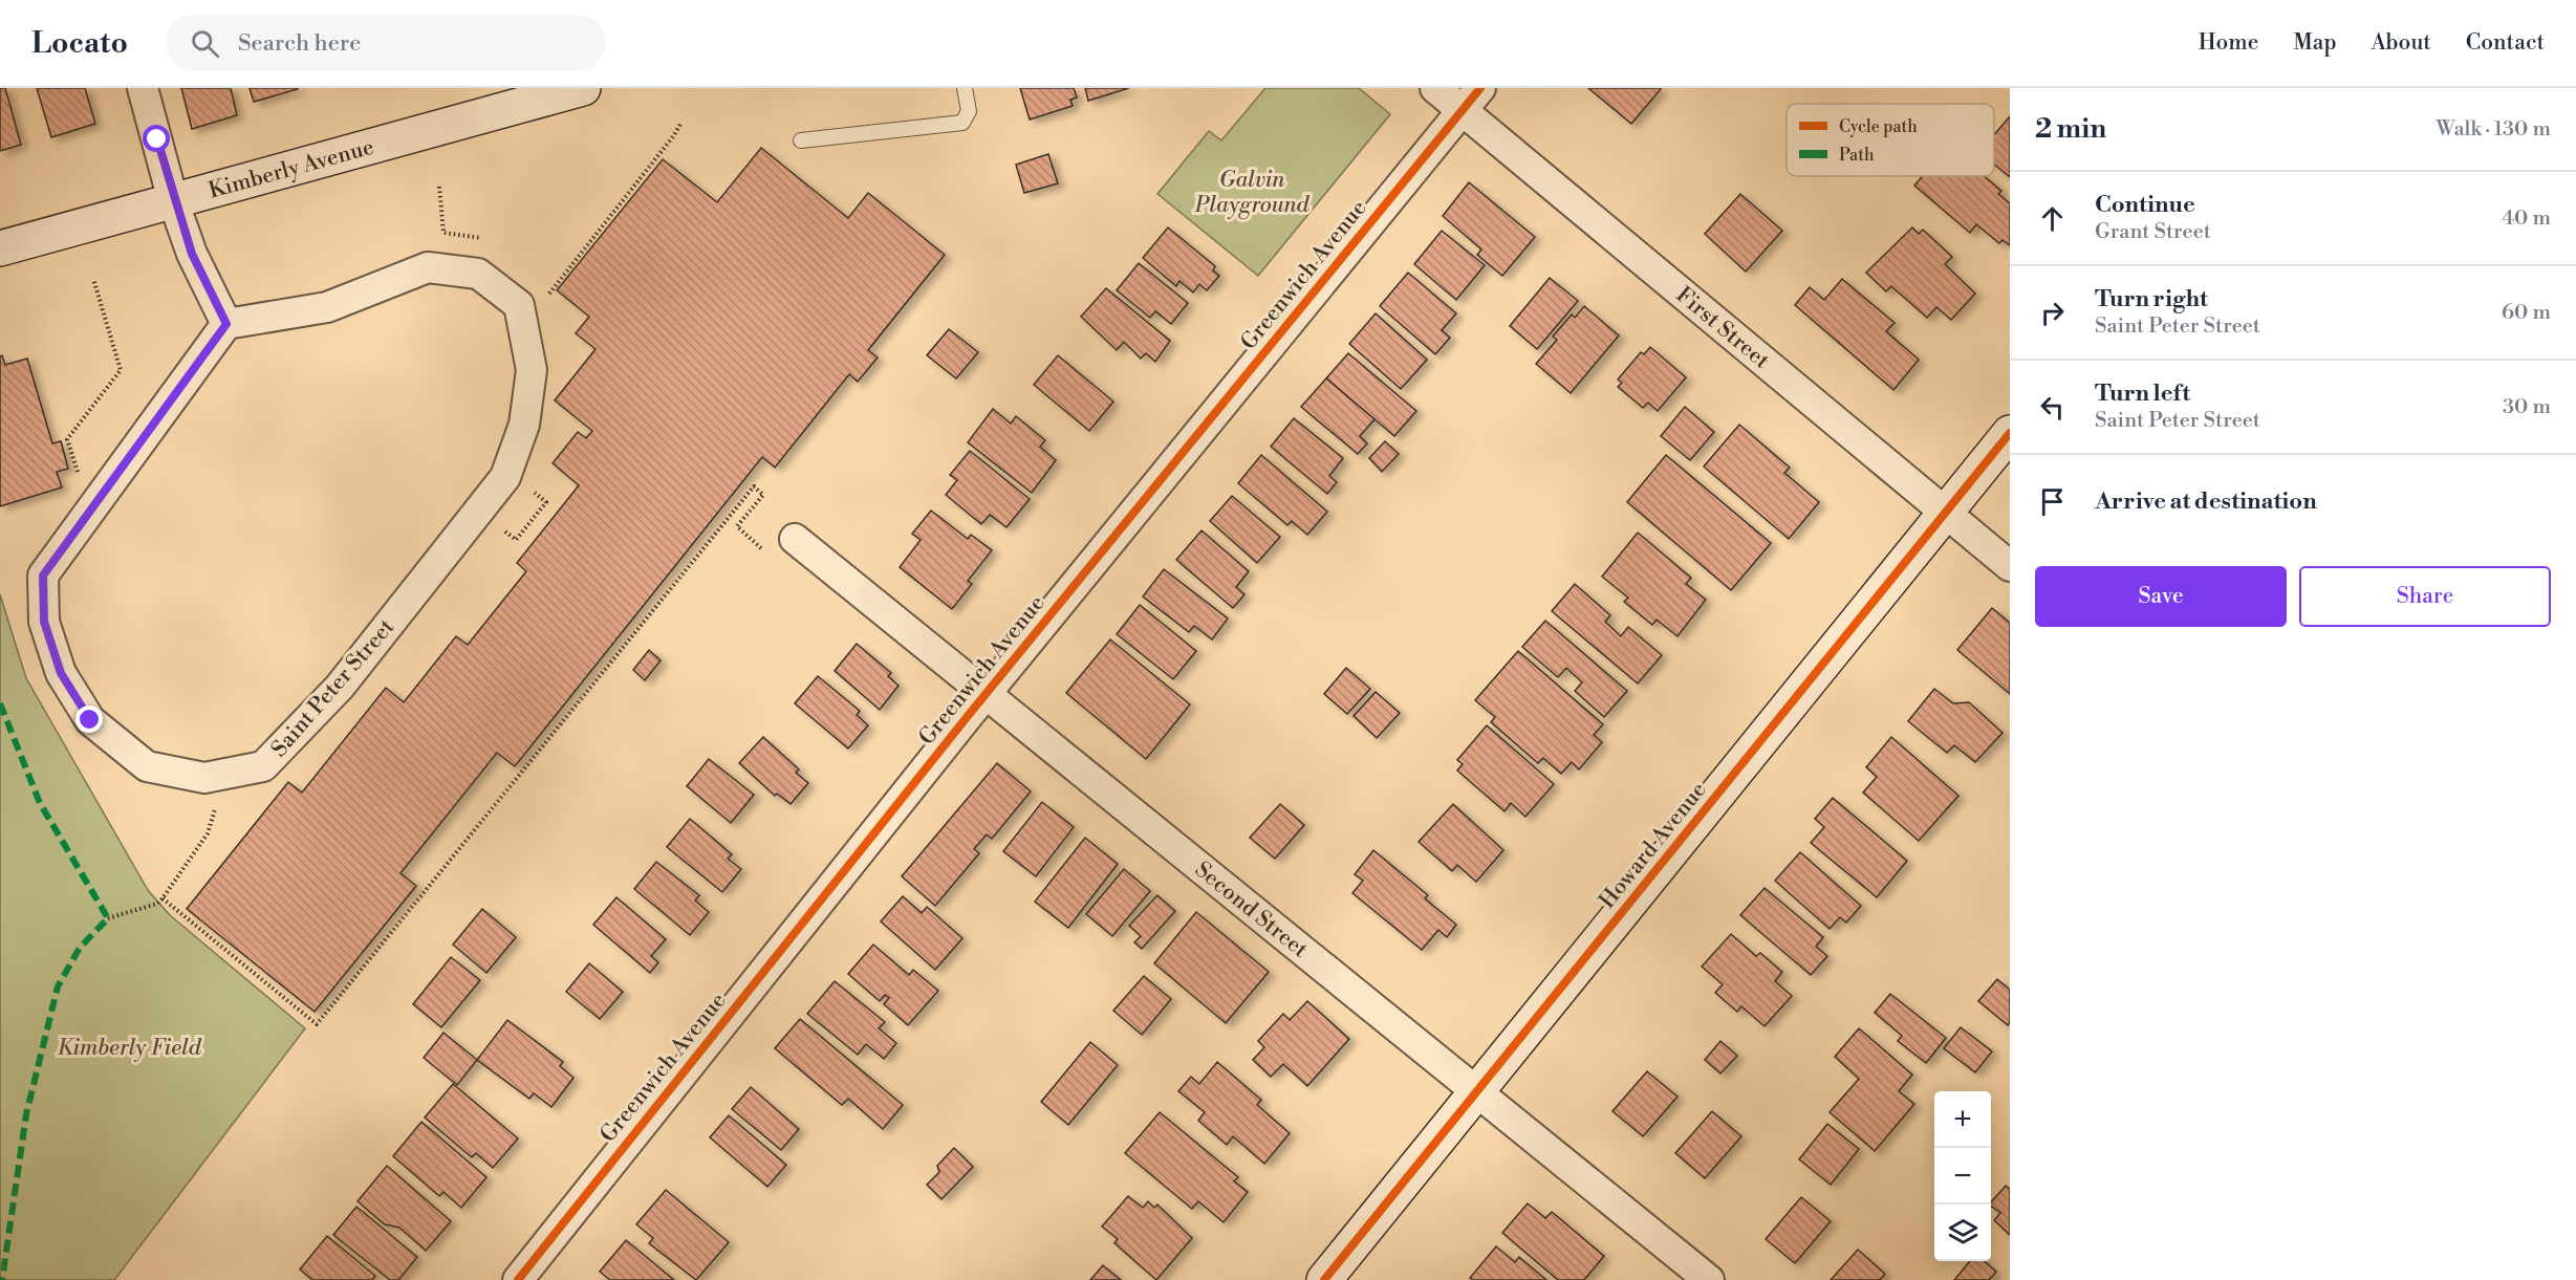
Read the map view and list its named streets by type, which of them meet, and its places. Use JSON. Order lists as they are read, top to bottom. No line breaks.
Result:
{"streets":{"main road":["Kimberly Avenue","Howard Avenue"],"street":["Greenwich Avenue","First Street","Saint Peter Street","Second Street"]},"crossings":[["Greenwich Avenue","First Street"],["Greenwich Avenue","Second Street"],["First Street","Howard Avenue"],["Howard Avenue","Second Street"]],"parks":["Galvin Playground","Kimberly Field"],"legend":["Cycle path","Path"],"page":{"header":"Locato","search":"Search here","nav":["Home","Map","About","Contact"],"heading":["2 min","Walk · 130 m"],"list":[["Continue","Grant Street","40 m"],["Turn right","Saint Peter Street","60 m"],["Turn left","Saint Peter Street","30 m"],"Arrive at destination"],"buttons":["Save","Share"],"map_buttons":["+","−"]}}
